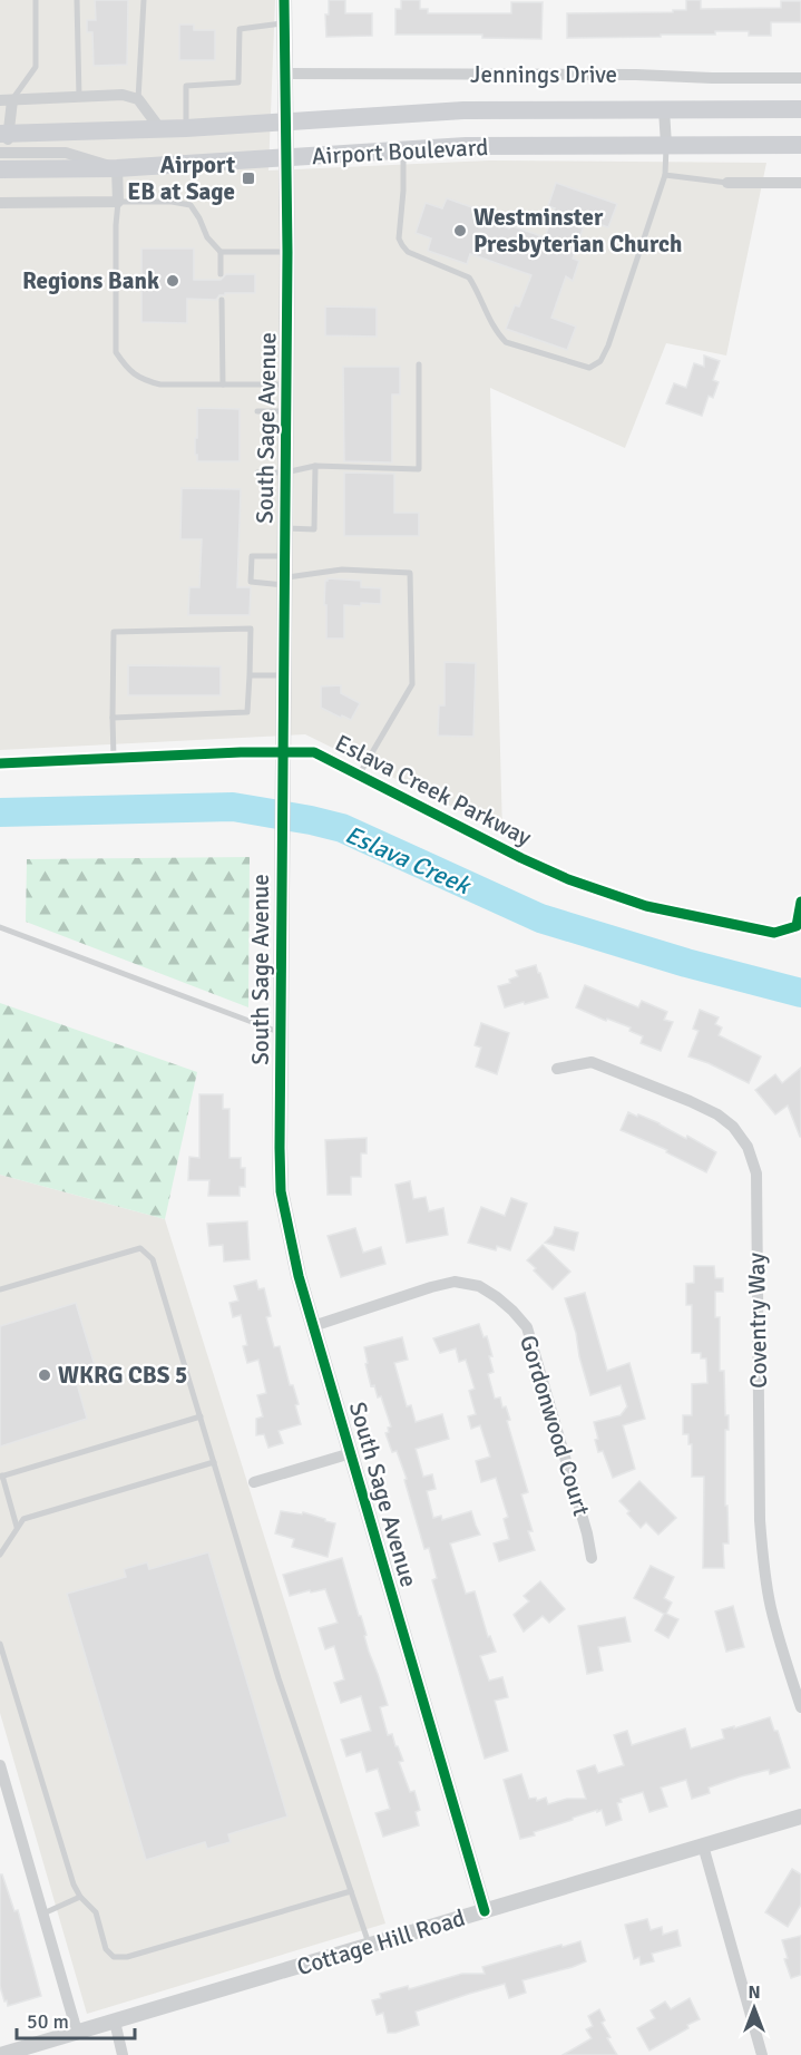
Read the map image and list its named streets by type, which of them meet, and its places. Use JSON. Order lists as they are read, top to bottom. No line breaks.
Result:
{"streets":{"main road":["Airport Boulevard"],"street":["Jennings Drive","South Sage Avenue","Eslava Creek Parkway","Coventry Way","Gordonwood Court","Cottage Hill Road"]},"crossings":[["Jennings Drive","South Sage Avenue"],["Airport Boulevard","South Sage Avenue"],["South Sage Avenue","Eslava Creek Parkway"],["South Sage Avenue","Gordonwood Court"],["South Sage Avenue","Cottage Hill Road"]],"water":["Eslava Creek"],"places":{"transit":["Airport EB at Sage"],"other":["Westminster Presbyterian Church","Regions Bank","WKRG CBS 5"]},"scale_bar":"50 m","north":"top"}
